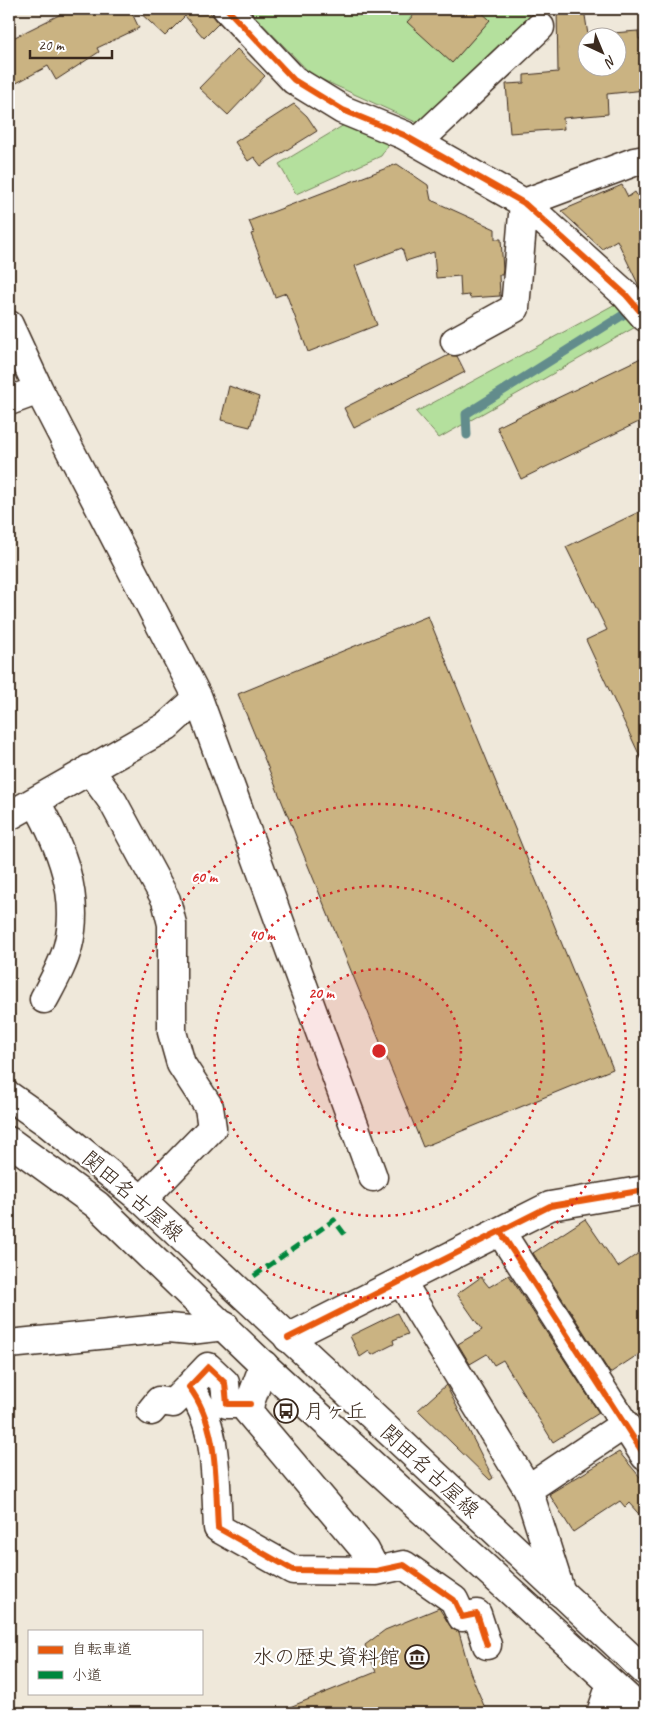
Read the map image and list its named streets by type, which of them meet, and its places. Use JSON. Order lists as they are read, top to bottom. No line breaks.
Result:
{"streets":{"street":["関田名古屋線"]},"places":{"bus stop":["月ヶ丘"],"museum":["水の歴史資料館"]},"legend":["自転車道","小道"],"scale_bar":"20 m","north":"bottom right","rings":["60 m","40 m","20 m"]}
